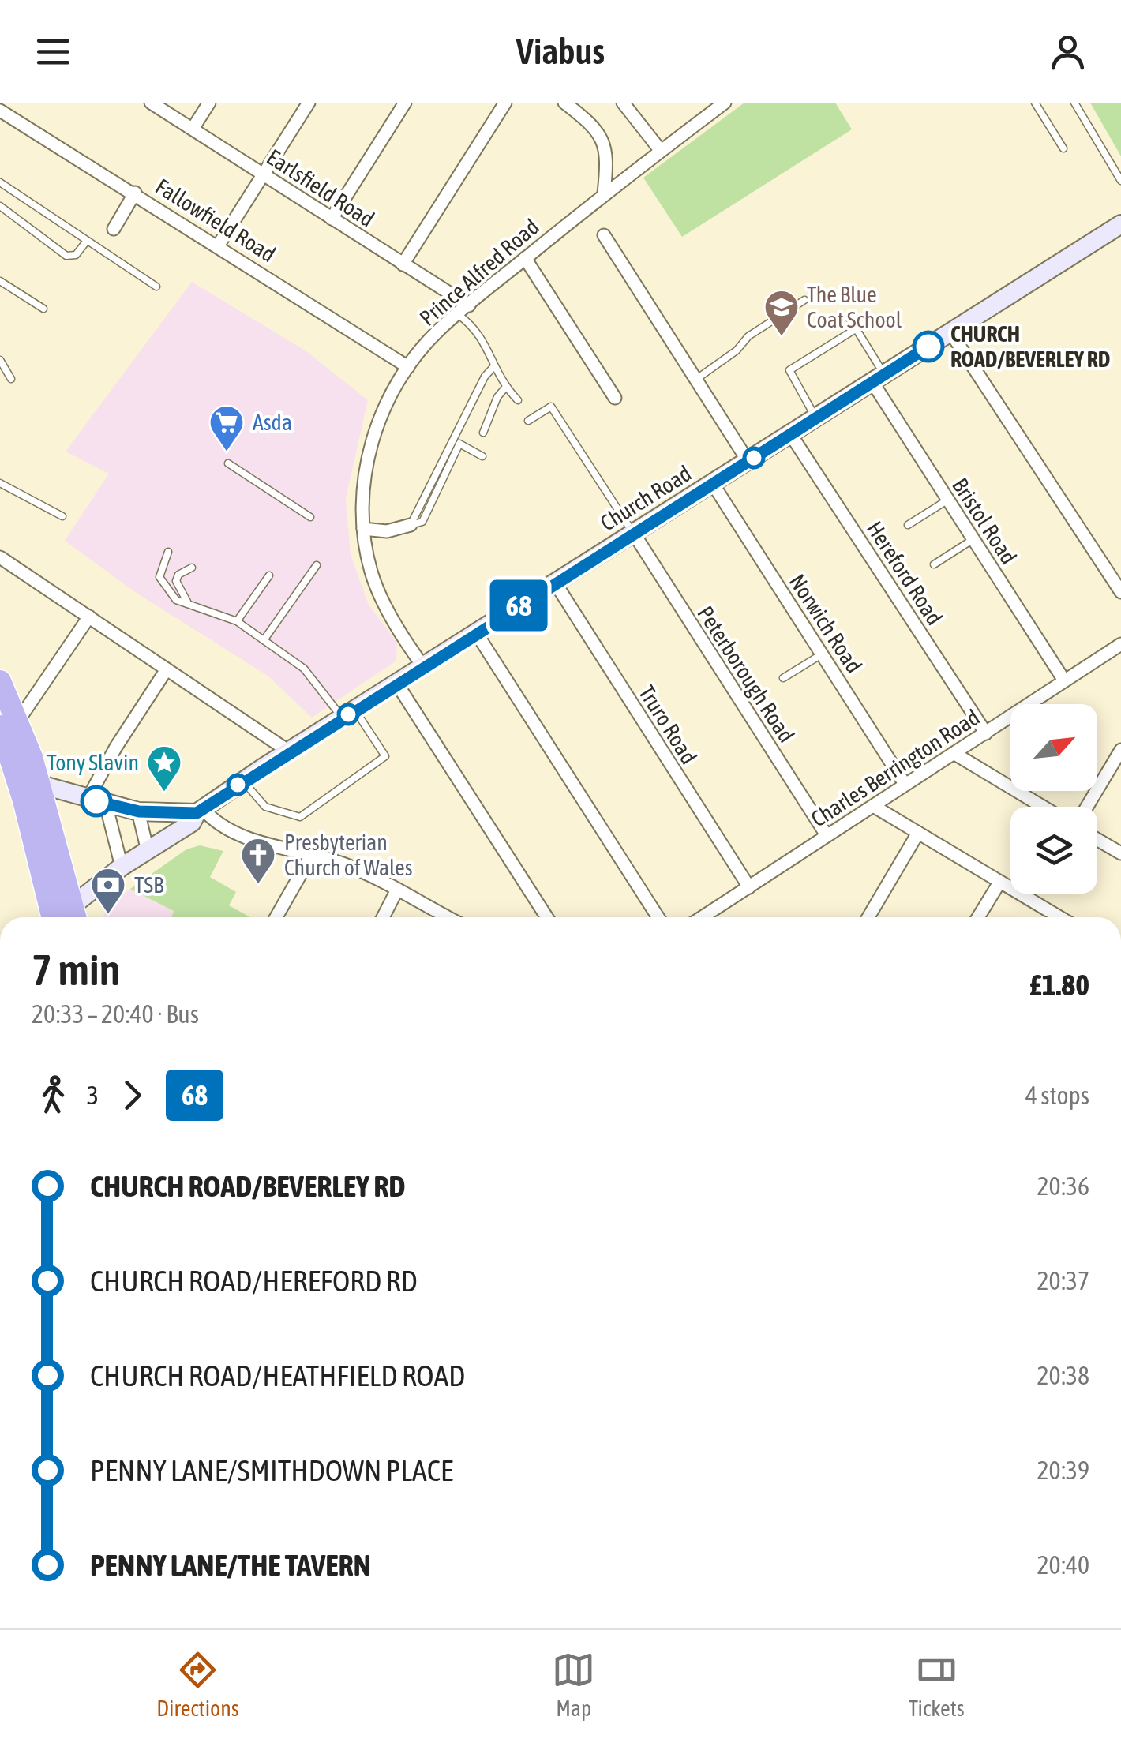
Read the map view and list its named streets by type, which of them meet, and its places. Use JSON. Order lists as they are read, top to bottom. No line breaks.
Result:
{"streets":{"street":["Earlsfield Road","Fallowfield Road","Prince Alfred Road","Church Road","Bristol Road","Hereford Road","Norwich Road","Peterborough Road","Truro Road","Charles Berrington Road"]},"crossings":[["Earlsfield Road","Prince Alfred Road"],["Fallowfield Road","Prince Alfred Road"],["Prince Alfred Road","Church Road"],["Church Road","Bristol Road"],["Church Road","Hereford Road"],["Church Road","Norwich Road"],["Church Road","Peterborough Road"],["Church Road","Truro Road"],["Bristol Road","Charles Berrington Road"],["Hereford Road","Charles Berrington Road"],["Norwich Road","Charles Berrington Road"],["Peterborough Road","Charles Berrington Road"],["Truro Road","Charles Berrington Road"]],"places":{"school or university":["The Blue Coat School"],"other":["CHURCH ROAD/BEVERLEY RD"],"supermarket":["Asda"],"place":["Tony Slavin"],"church":["Presbyterian Church of Wales"],"bank":["TSB"]},"lines":["bus line 68"],"north":"top right","page":{"header":"Viabus","on_map":"68","heading":["7 min","20:33 – 20:40 · Bus","£1.80"],"legs":["3","68","4 stops"],"list":[{"name":"CHURCH ROAD/BEVERLEY RD","value":"20:36"},{"name":"CHURCH ROAD/HEREFORD RD","value":"20:37"},{"name":"CHURCH ROAD/HEATHFIELD ROAD","value":"20:38"},{"name":"PENNY LANE/SMITHDOWN PLACE","value":"20:39"},{"name":"PENNY LANE/THE TAVERN","value":"20:40"}],"tabs":["Directions","Map","Tickets"]}}
